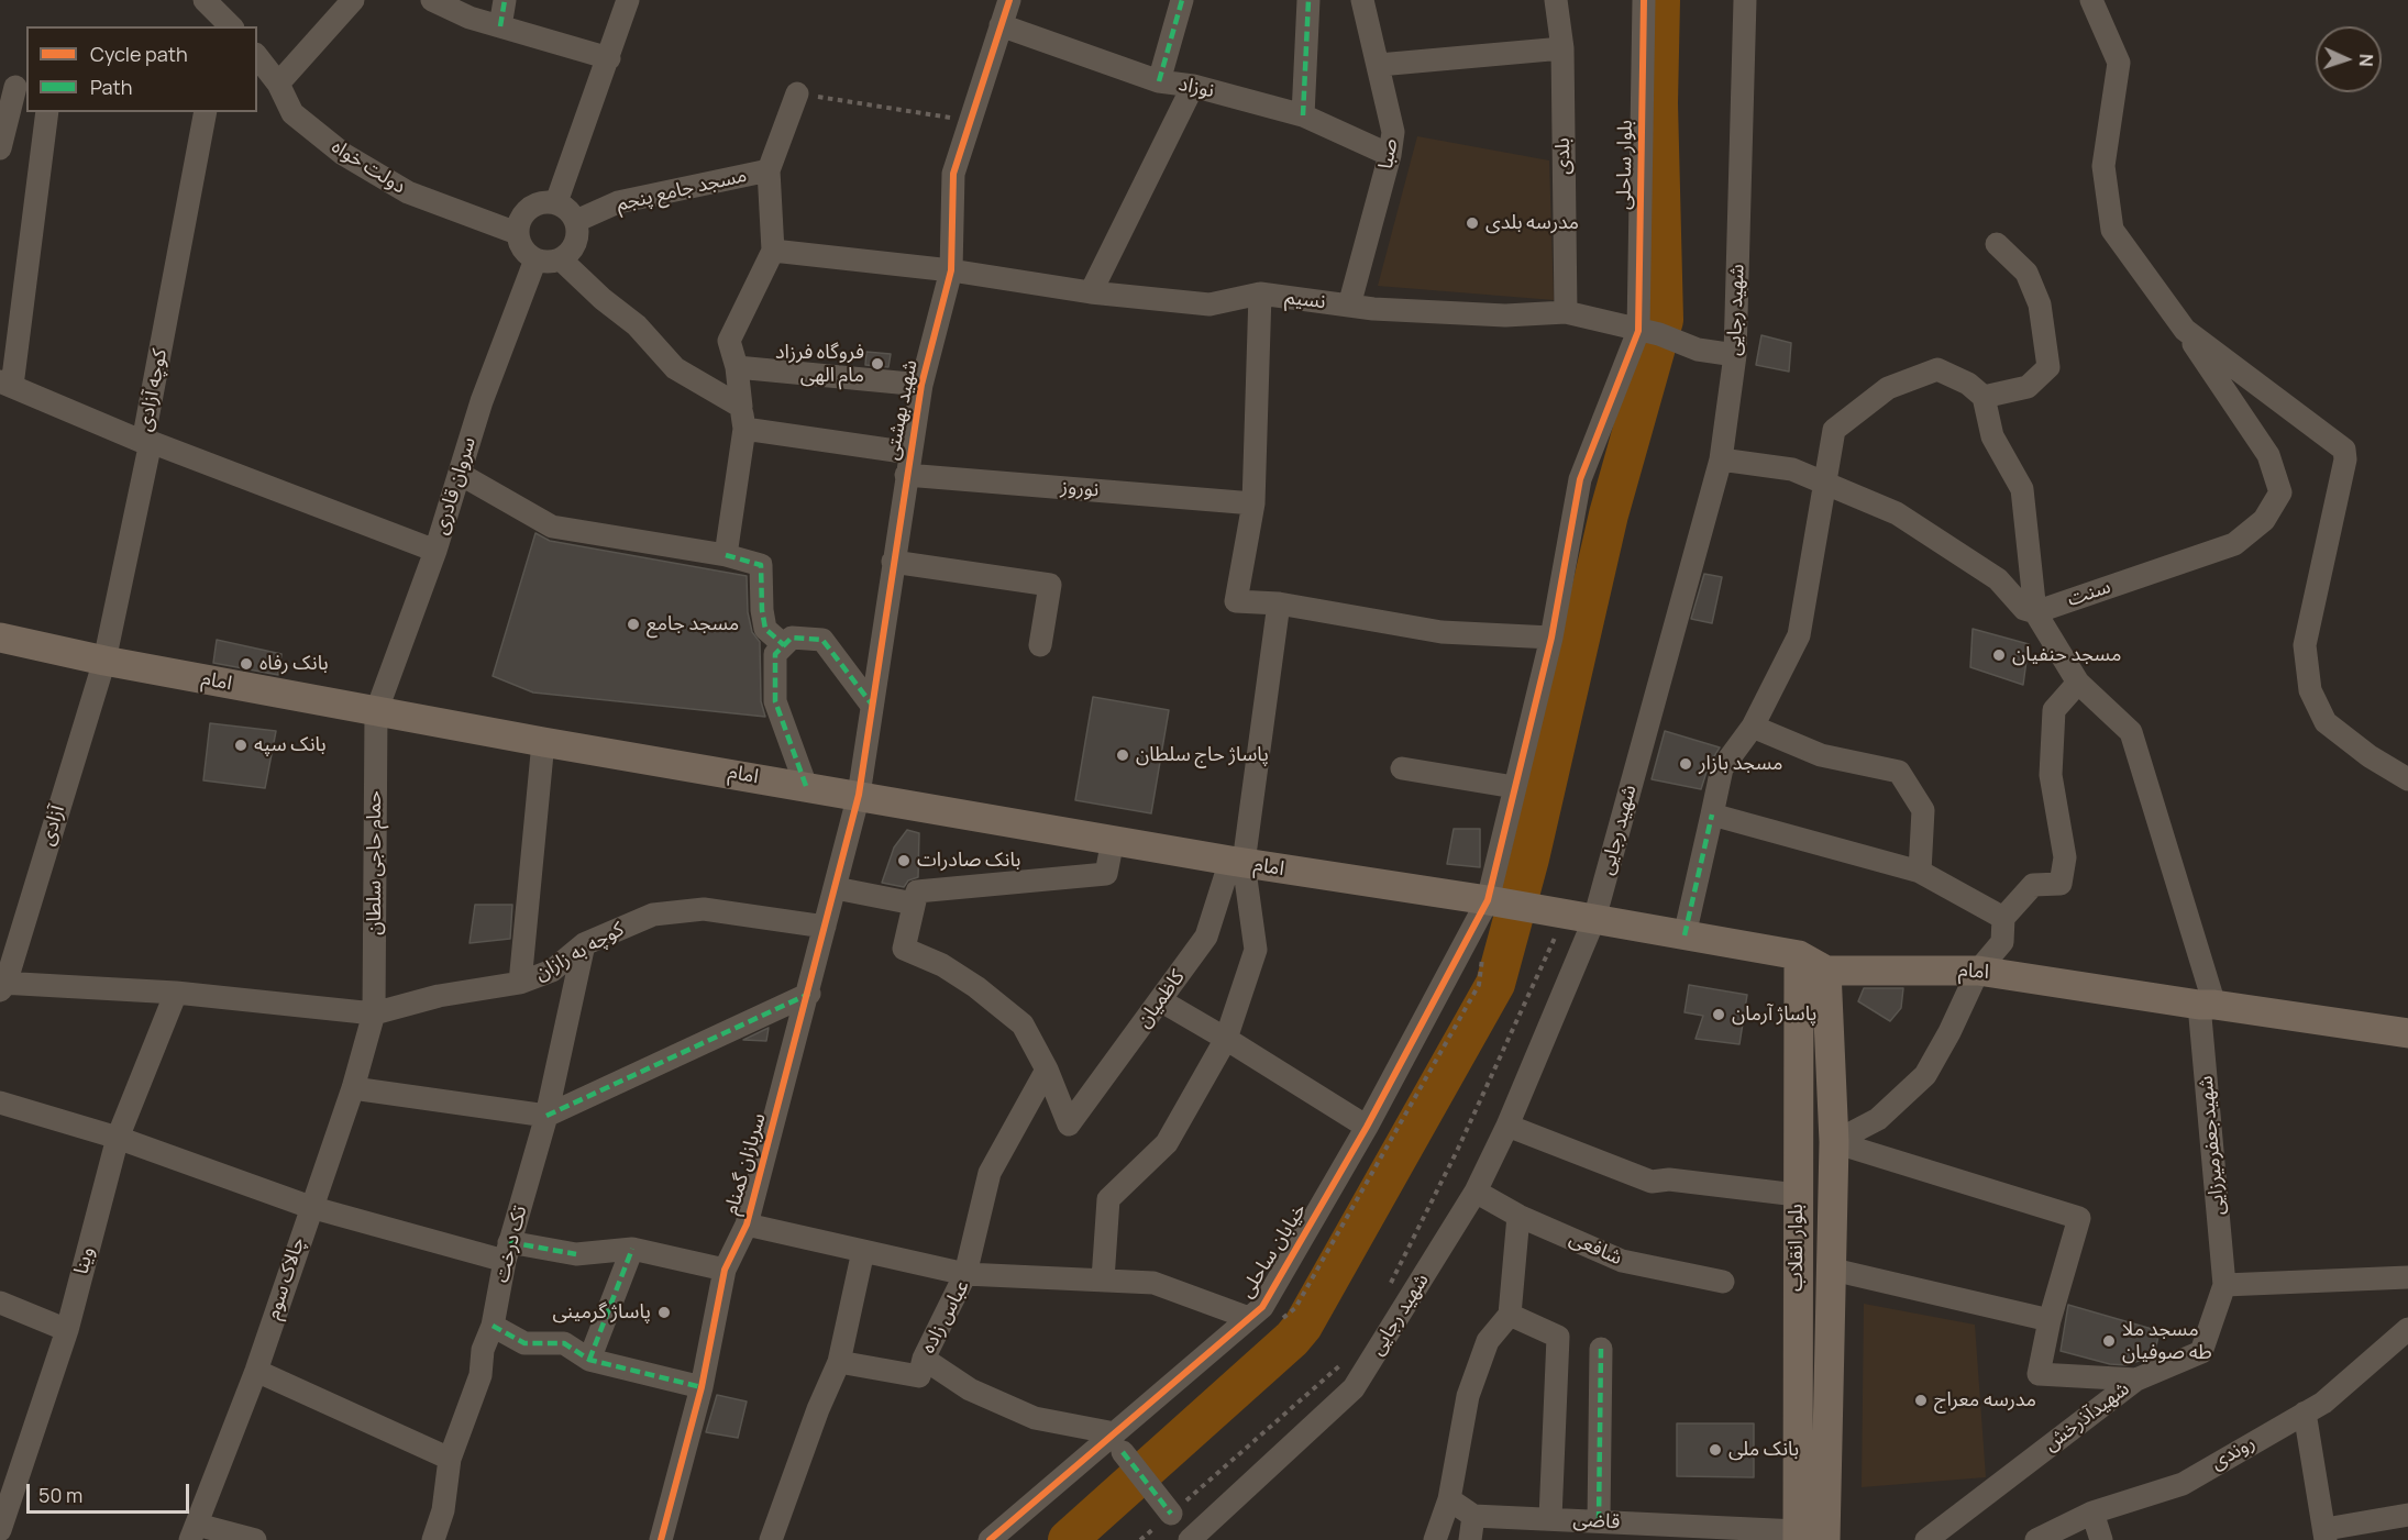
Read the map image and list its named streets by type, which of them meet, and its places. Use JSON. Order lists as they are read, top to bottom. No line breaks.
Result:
{"streets":{"main road":["امام","بلوار انقلاب"],"street":["نوزاد","صبا","بلدی","بلوار ساحلی","دولت خواه","مسجد جامع پنجم","نسیم","شهید رجایی","کوچه آزادی","شهید بهشتی","سروان قادری","نوروز","سنت","آزادی","حمام حاجی سلطان","کوچه به زازان","کاظمیان","شهیدجعفرمیرزایی","سربازان گمنام","تک درخت","شافعی","خیابان ساحلی","وینا","چالاک سوم","عباس زاده","شهیدآذرخش","روندی","قاضی"]},"crossings":[["نوزاد","صبا"],["نوزاد","شهید بهشتی"],["صبا","نسیم"],["بلدی","نسیم"],["بلوار ساحلی","نسیم"],["بلوار ساحلی","خیابان ساحلی"],["دولت خواه","مسجد جامع پنجم"],["دولت خواه","سروان قادری"],["مسجد جامع پنجم","سروان قادری"],["نسیم","شهید رجایی"],["نسیم","شهید بهشتی"],["نسیم","خیابان ساحلی"],["شهید رجایی","امام"],["شهید رجایی","شافعی"],["کوچه آزادی","امام"],["کوچه آزادی","آزادی"],["شهید بهشتی","نوروز"],["شهید بهشتی","امام"],["شهید بهشتی","سربازان گمنام"],["سروان قادری","امام"],["سروان قادری","حمام حاجی سلطان"],["سنت","شهیدجعفرمیرزایی"],["امام","آزادی"],["امام","حمام حاجی سلطان"],["امام","کاظمیان"],["امام","شهیدجعفرمیرزایی"],["امام","سربازان گمنام"],["امام","بلوار انقلاب"],["امام","خیابان ساحلی"],["حمام حاجی سلطان","کوچه به زازان"],["حمام حاجی سلطان","چالاک سوم"],["کوچه به زازان","سربازان گمنام"],["کوچه به زازان","تک درخت"],["کوچه به زازان","چالاک سوم"],["شهیدجعفرمیرزایی","شهیدآذرخش"],["بلوار انقلاب","قاضی"],["خیابان ساحلی","عباس زاده"]],"places":["مدرسه بلدی","فروگاه فرزاد مام الهی","مسجد جامع","مسجد حنفیان","بانک رفاه","بانک سپه","پاساژ حاج سلطان","مسجد بازار","بانک صادرات","پاساژ آرمان","پاساژ گرمینی","مسجد ملا طه صوفیان","مدرسه معراج","بانک ملی"],"legend":["Cycle path","Path"],"scale_bar":"50 m","north":"right"}
